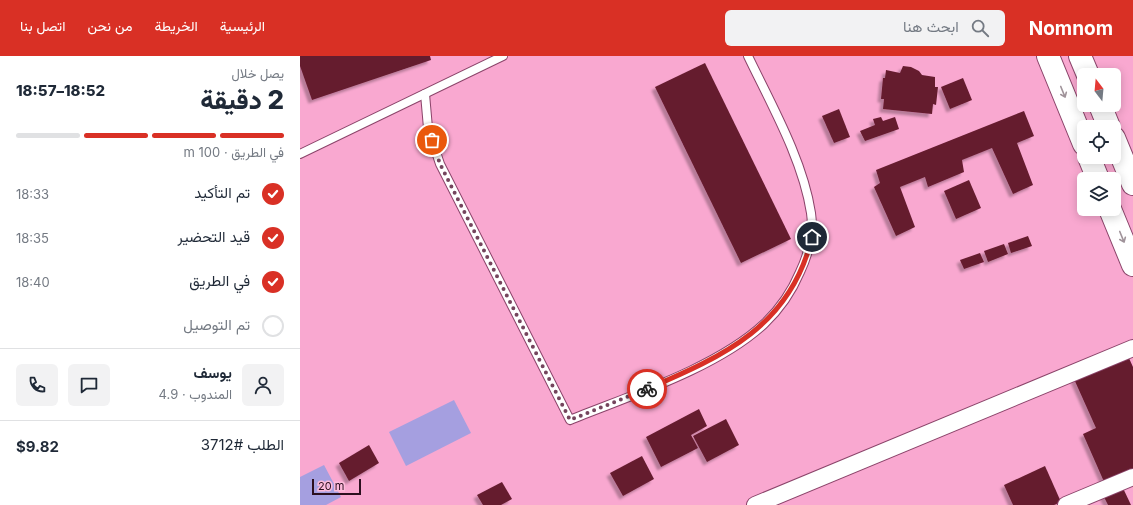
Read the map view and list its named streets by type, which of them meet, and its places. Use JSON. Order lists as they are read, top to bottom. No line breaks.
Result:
{"scale_bar":"20 m","north":"top","page":{"header":"Nomnom","search":"ابحث هنا","nav":["الرئيسية","الخريطة","من نحن","اتصل بنا"],"heading":["2 دقيقة","يصل خلال","18:52–18:57"],"panel":["يوسف","المندوب · 4.9","الطلب #3712","$9.82"],"bar":"في الطريق · 100 m","list":[["تم التأكيد","18:33"],["قيد التحضير","18:35"],["في الطريق","18:40"],"تم التوصيل"],"scale":"20 m"}}
